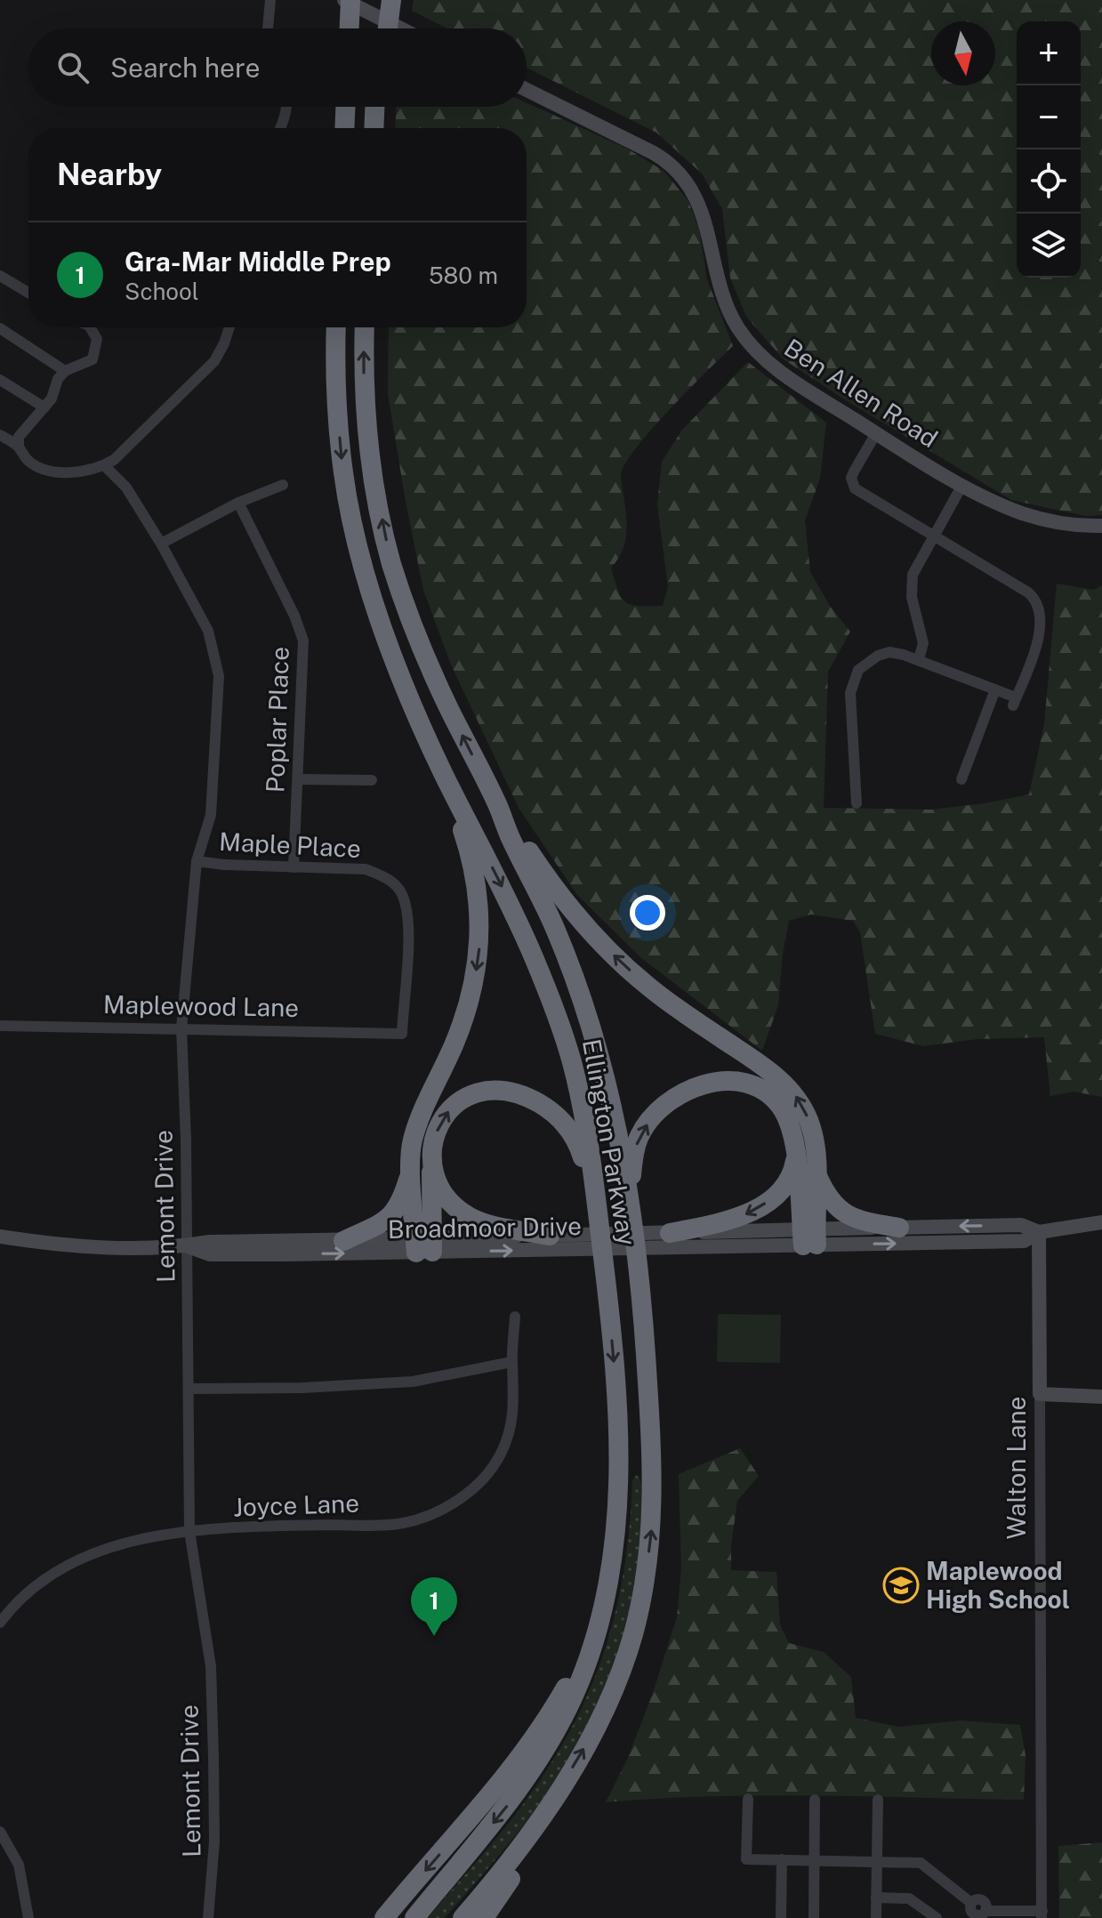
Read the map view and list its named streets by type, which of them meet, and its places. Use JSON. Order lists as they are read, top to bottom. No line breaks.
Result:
{"streets":{"highway":["Ellington Parkway"],"main road":["Ben Allen Road","Broadmoor Drive","Walton Lane"],"street":["Poplar Place","Maple Place","Maplewood Lane","Lemont Drive","Joyce Lane"]},"crossings":[["Poplar Place","Maple Place"],["Maple Place","Maplewood Lane"],["Maple Place","Lemont Drive"],["Maplewood Lane","Lemont Drive"],["Lemont Drive","Broadmoor Drive"],["Lemont Drive","Joyce Lane"],["Broadmoor Drive","Walton Lane"]],"places":{"school or university":["Maplewood High School"]},"north":"bottom","page":{"map_buttons":["+","−"],"search":"Search here","heading":"Nearby","list":[{"mark":"1","name":"Gra-Mar Middle Prep","note":"School","value":"580 m"}],"pins":"1"}}
